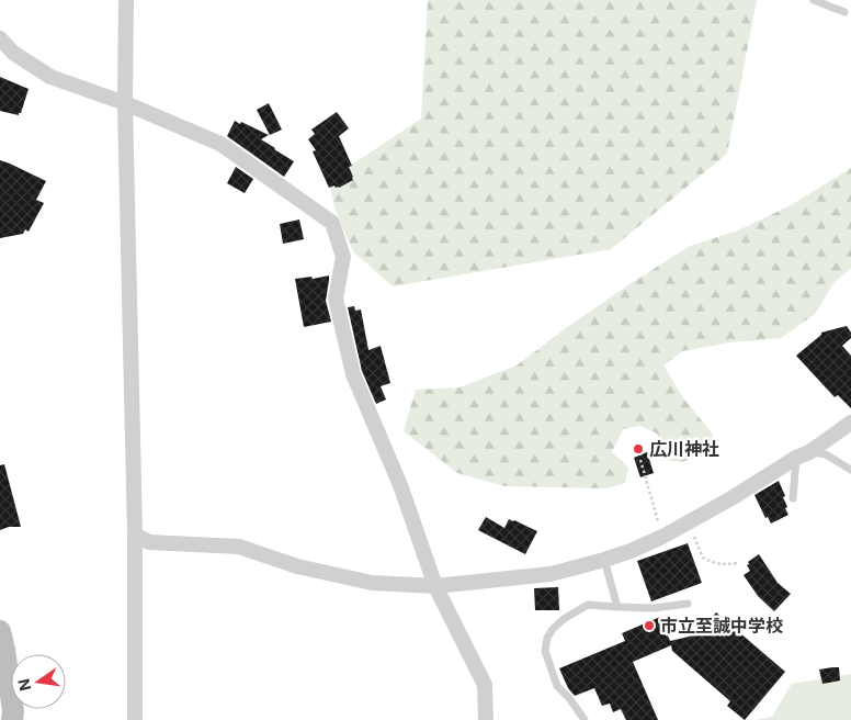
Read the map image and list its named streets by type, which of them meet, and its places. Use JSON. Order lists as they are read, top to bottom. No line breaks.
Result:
{"places":["広川神社","市立至誠中学校"],"north":"left"}
